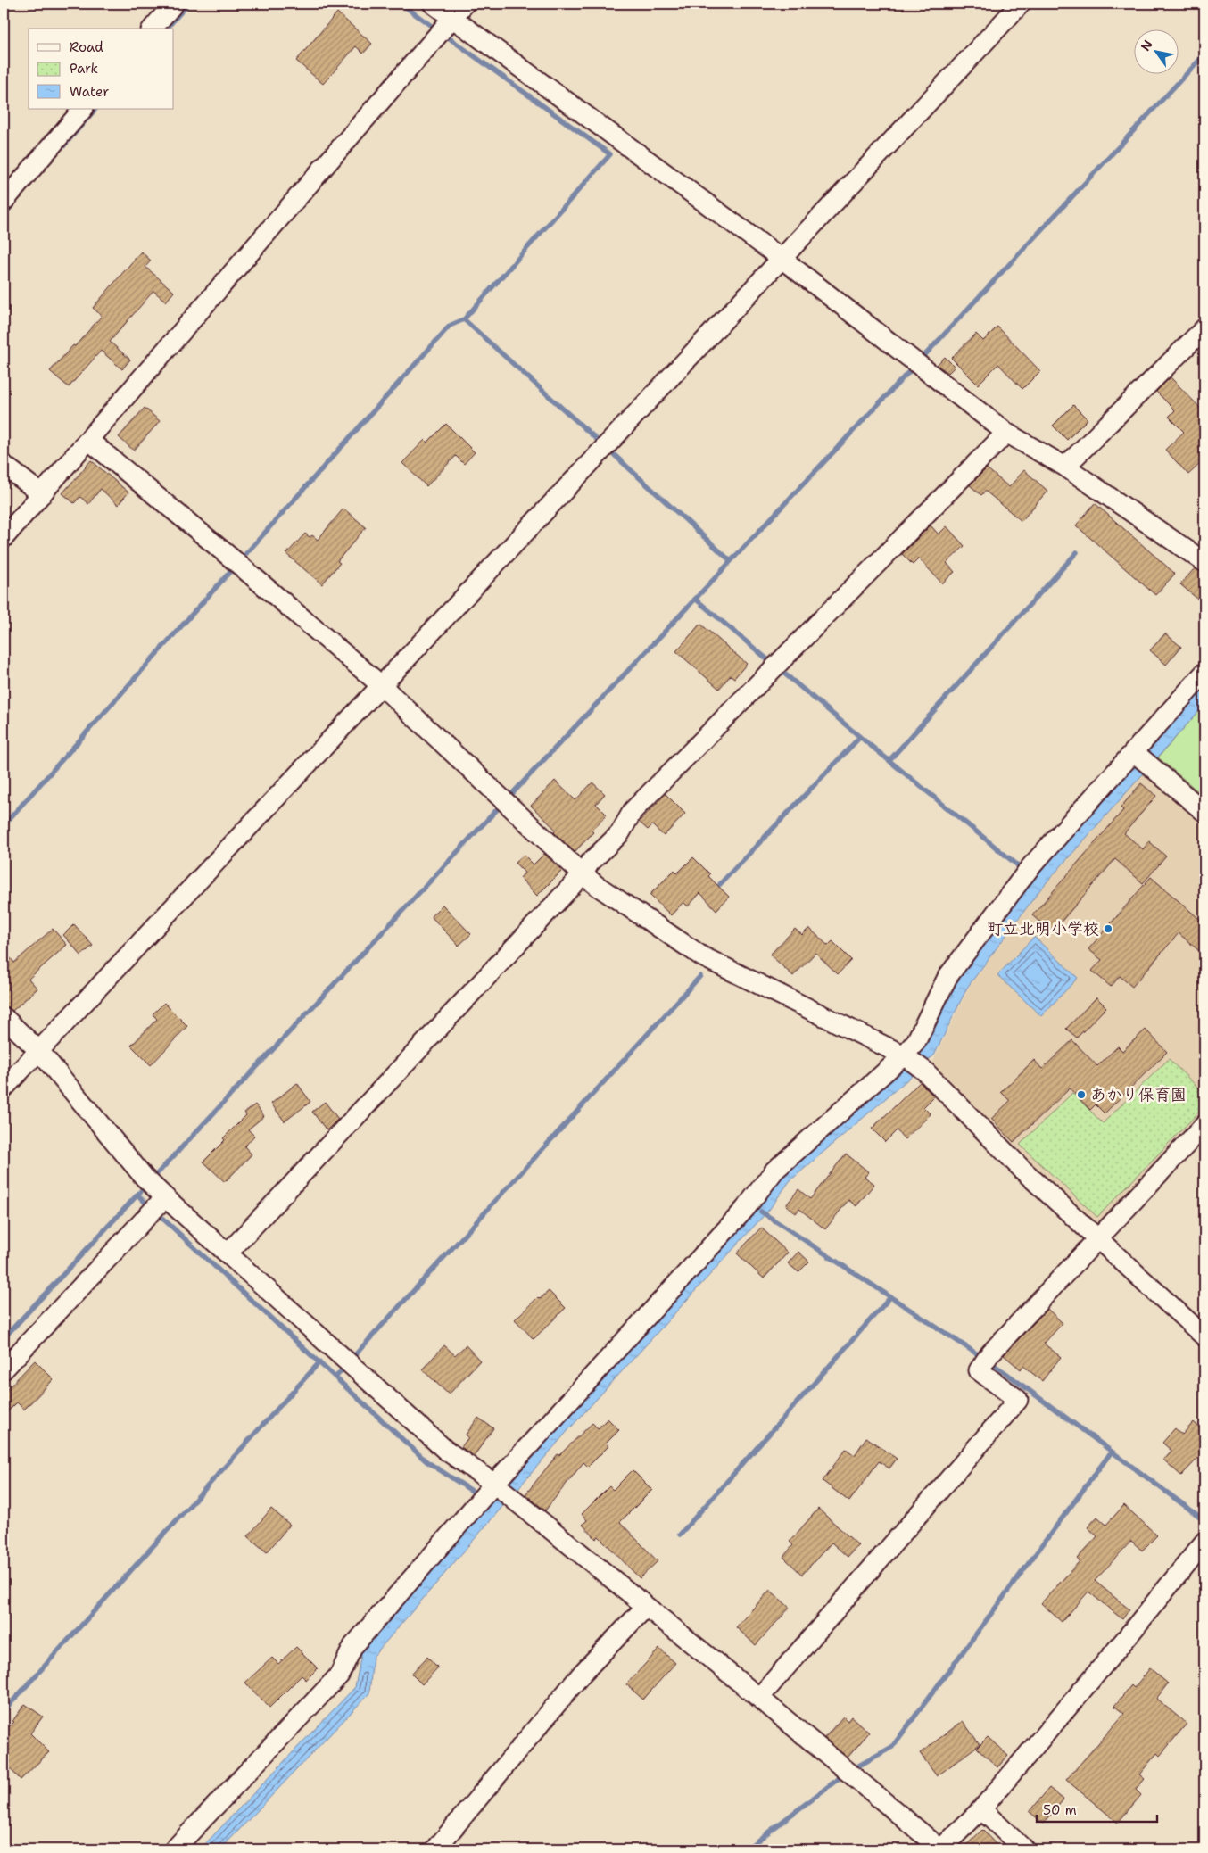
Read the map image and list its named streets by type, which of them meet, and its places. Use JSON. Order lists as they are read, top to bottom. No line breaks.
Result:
{"places":["町立北明小学校","あかり保育園"],"legend":["Road","Park","Water"],"scale_bar":"50 m","north":"top left"}
